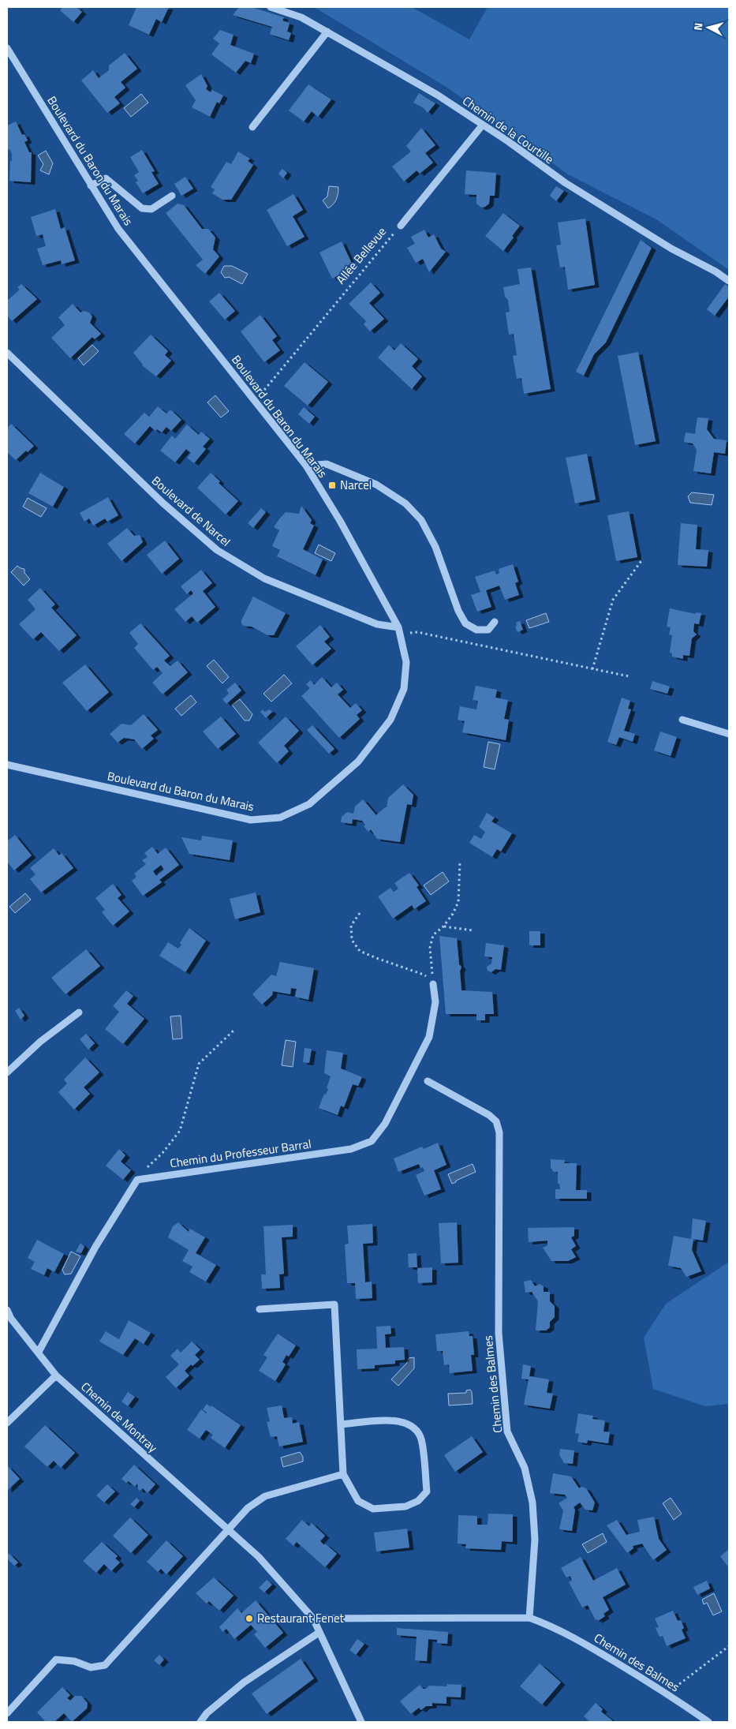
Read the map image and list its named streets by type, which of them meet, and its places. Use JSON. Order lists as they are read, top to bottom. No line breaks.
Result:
{"streets":{"street":["Chemin de la Courtille","Boulevard du Baron du Marais","Allée Bellevue","Boulevard de Narcel","Chemin du Professeur Barral","Chemin des Balmes","Chemin de Montray"]},"crossings":[["Chemin de la Courtille","Allée Bellevue"],["Boulevard du Baron du Marais","Allée Bellevue"],["Boulevard du Baron du Marais","Boulevard de Narcel"],["Chemin des Balmes","Chemin de Montray"]],"places":{"transit":["Narcel"],"other":["Restaurant Fenet"]},"north":"left"}
